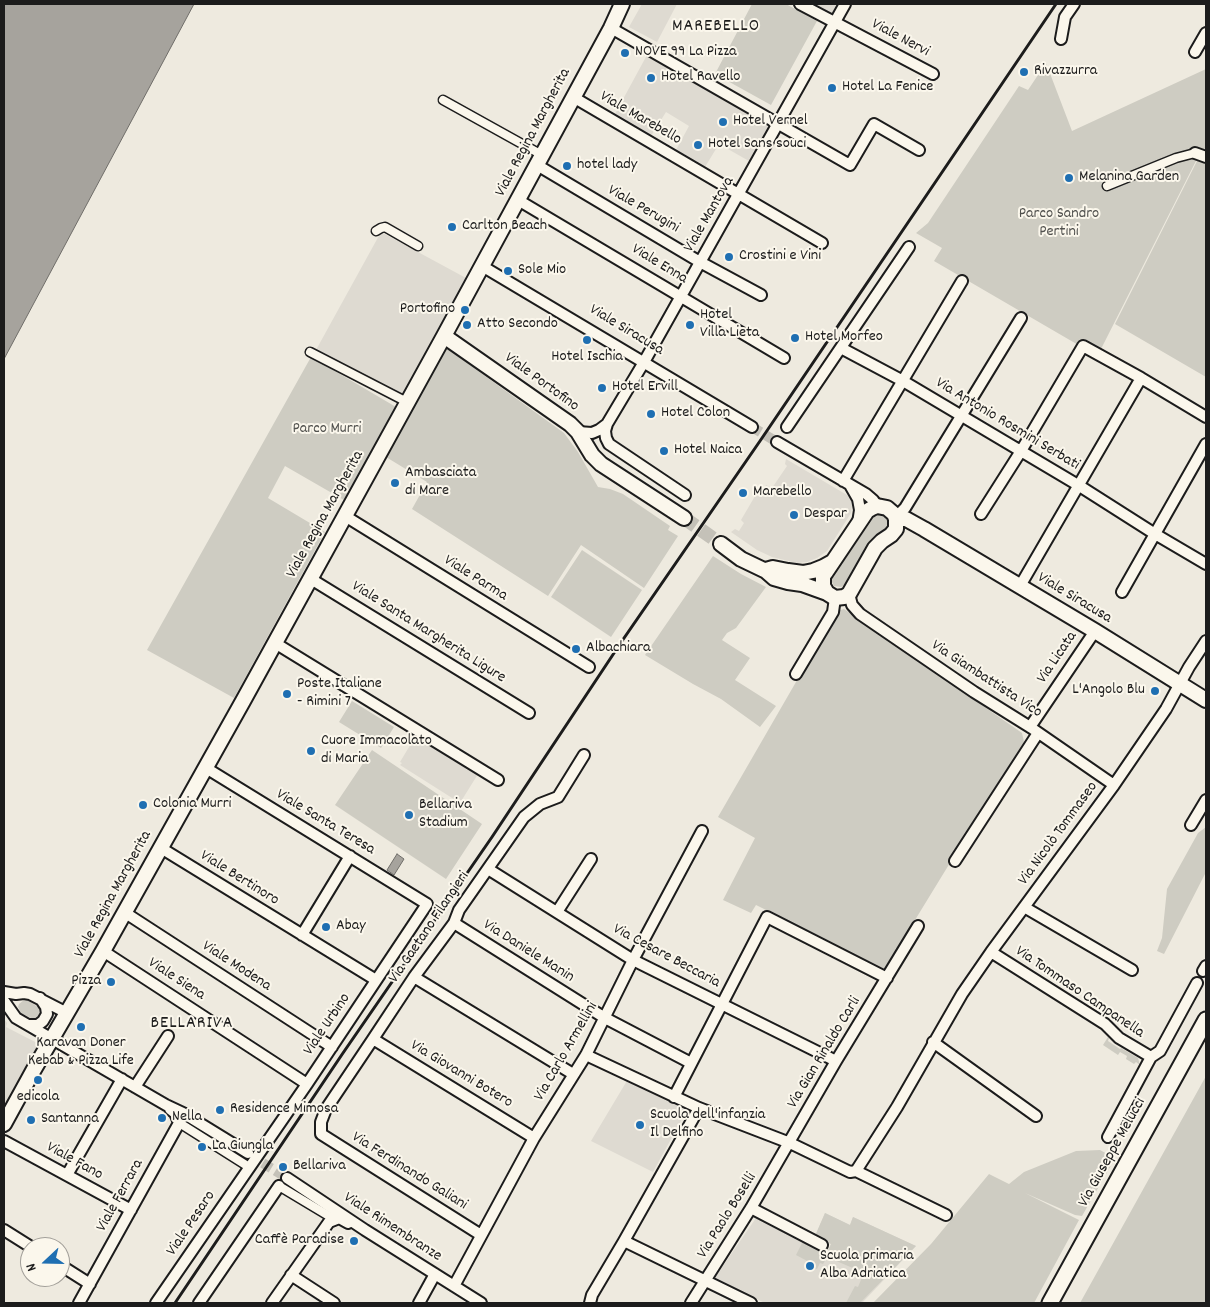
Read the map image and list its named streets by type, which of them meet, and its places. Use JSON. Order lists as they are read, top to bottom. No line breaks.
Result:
{"streets":{"main road":["Via Giuseppe Melucci"],"street":["Viale Nervi","Viale Marebello","Viale Regina Margherita","Viale Perugini","Viale Mantova","Viale Enna","Viale Siracusa","Viale Portofino","Via Antonio Rosmini Serbati","Viale Parma","Viale Santa Margherita Ligure","Via Licata","Via Giambattista Vico","Viale Santa Teresa","Via Nicolò Tommaseo","Viale Bertinoro","Via Gaetano Filangieri","Via Daniele Manin","Via Cesare Beccaria","Viale Modena","Viale Siena","Via Tommaso Campanella","Viale Urbino","Via Carlo Armellini","Via Gian Rinaldo Carli","Via Giovanni Botero","Viale Fano","Via Ferdinando Galiani","Viale Ferrara","Via Paolo Boselli","Viale Pesaro","Viale Rimembranze"]},"crossings":[["Viale Nervi","Viale Mantova"],["Viale Marebello","Viale Regina Margherita"],["Viale Marebello","Viale Mantova"],["Viale Regina Margherita","Viale Perugini"],["Viale Regina Margherita","Viale Enna"],["Viale Regina Margherita","Viale Siracusa"],["Viale Regina Margherita","Viale Portofino"],["Viale Regina Margherita","Viale Parma"],["Viale Regina Margherita","Viale Santa Margherita Ligure"],["Viale Regina Margherita","Viale Santa Teresa"],["Viale Regina Margherita","Viale Bertinoro"],["Viale Regina Margherita","Viale Modena"],["Viale Regina Margherita","Viale Siena"],["Viale Perugini","Viale Mantova"],["Viale Mantova","Viale Enna"],["Viale Mantova","Viale Siracusa"],["Viale Siracusa","Via Licata"],["Viale Siracusa","Via Nicolò Tommaseo"],["Via Licata","Via Giambattista Vico"],["Via Giambattista Vico","Via Nicolò Tommaseo"],["Viale Santa Teresa","Viale Urbino"],["Via Nicolò Tommaseo","Via Tommaso Campanella"],["Viale Bertinoro","Viale Urbino"],["Via Gaetano Filangieri","Via Daniele Manin"],["Via Gaetano Filangieri","Via Cesare Beccaria"],["Via Gaetano Filangieri","Via Giovanni Botero"],["Via Gaetano Filangieri","Via Ferdinando Galiani"],["Via Daniele Manin","Via Carlo Armellini"],["Via Cesare Beccaria","Via Carlo Armellini"],["Via Cesare Beccaria","Via Gian Rinaldo Carli"],["Viale Modena","Viale Urbino"],["Viale Siena","Viale Urbino"],["Viale Urbino","Viale Pesaro"],["Via Carlo Armellini","Via Giovanni Botero"],["Via Carlo Armellini","Via Ferdinando Galiani"],["Via Carlo Armellini","Viale Rimembranze"],["Via Gian Rinaldo Carli","Via Paolo Boselli"],["Viale Fano","Viale Ferrara"]],"districts":["MAREBELLO","BELLARIVA"],"parks":["Parco Sandro Pertini","Parco Murri"],"places":["NOVE 99 La Pizza","Rivazzurra","Hotel Ravello","Hotel La Fenice","Hotel Vernel","Hotel Sans souci","hotel lady","Melanina Garden","Carlton Beach","Crostini e Vini","Sole Mio","Portofino","Atto Secondo","Hotel Villa Lieta","Hotel Morfeo","Hotel Ischia","Hotel Ervill","Hotel Colon","Hotel Naica","Ambasciata di Mare","Marebello","Despar","Albachiara","L'Angolo Blu","Poste Italiane - Rimini 7","Cuore Immacolato di Maria","Colonia Murri","Bellariva Stadium","Abay","Pizza","Karavan Doner Kebab & Pizza Life","edicola","Residence Mimosa","Nella","Santanna","Scuola dell'infanzia Il Delfino","La Giungla","Bellariva","Caffè Paradise","Scuola primaria Alba Adriatica"],"north":"left"}
